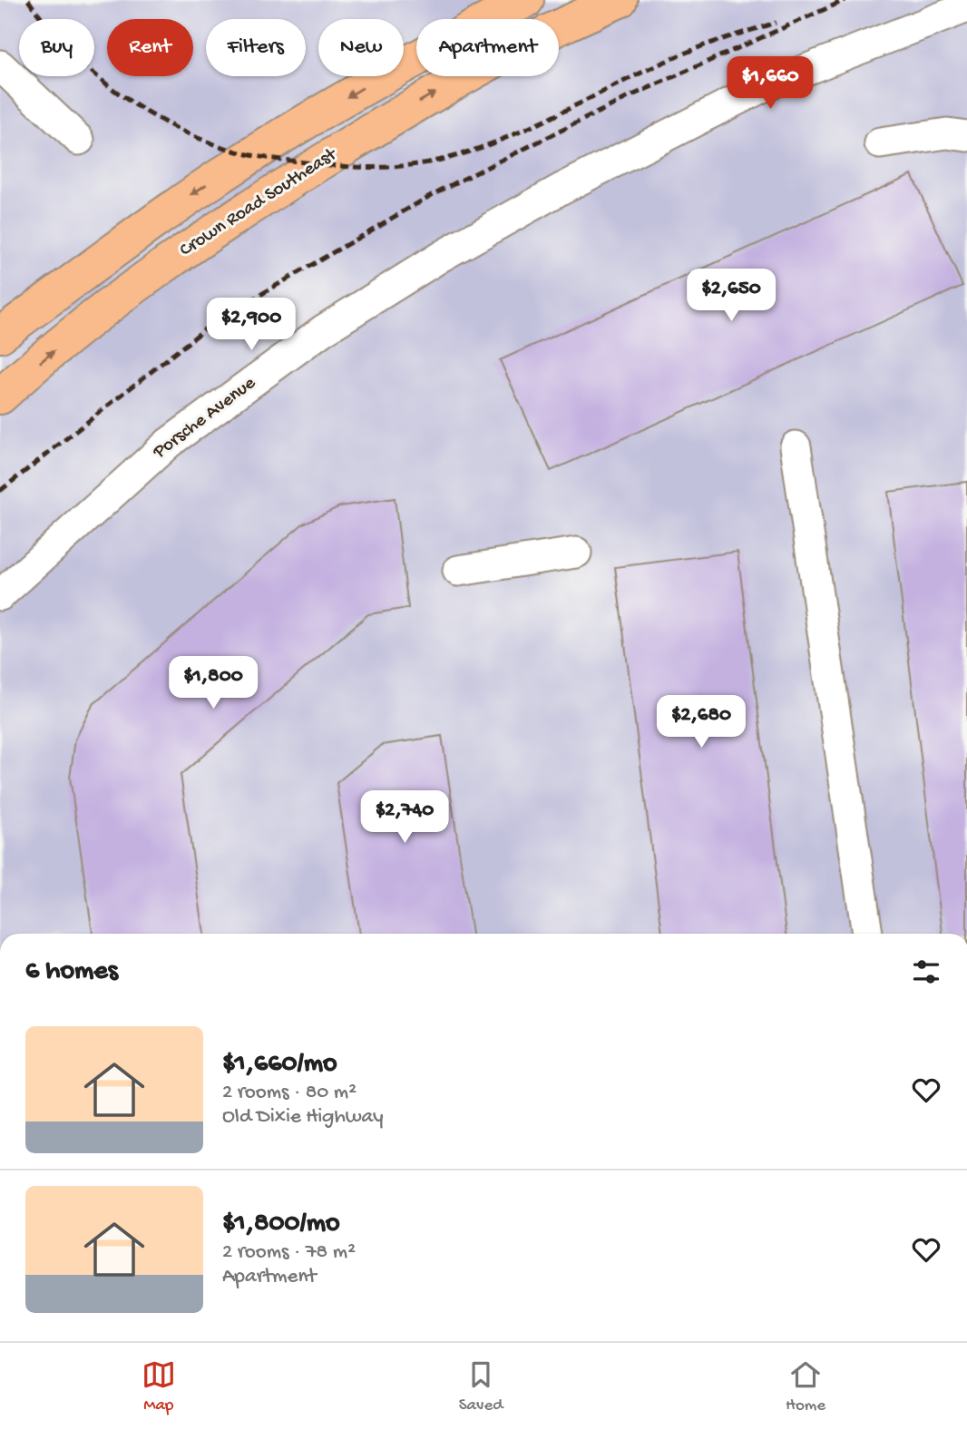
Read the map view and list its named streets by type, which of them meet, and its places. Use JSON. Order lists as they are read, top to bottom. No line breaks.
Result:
{"streets":{"main road":["Crown Road Southeast"],"street":["Porsche Avenue"]},"page":{"chip":["Buy","Rent","Filters","New","Apartment"],"price":["$1,660","$2,650","$2,900","$1,800","$2,680","$2,740"],"heading":"6 homes","list":[{"name":"$1,660/mo","note":"2 rooms · 80 m² · Old Dixie Highway"},{"name":"$1,800/mo","note":"2 rooms · 78 m² · Apartment"}],"tabs":["Map","Saved","Home"]}}
